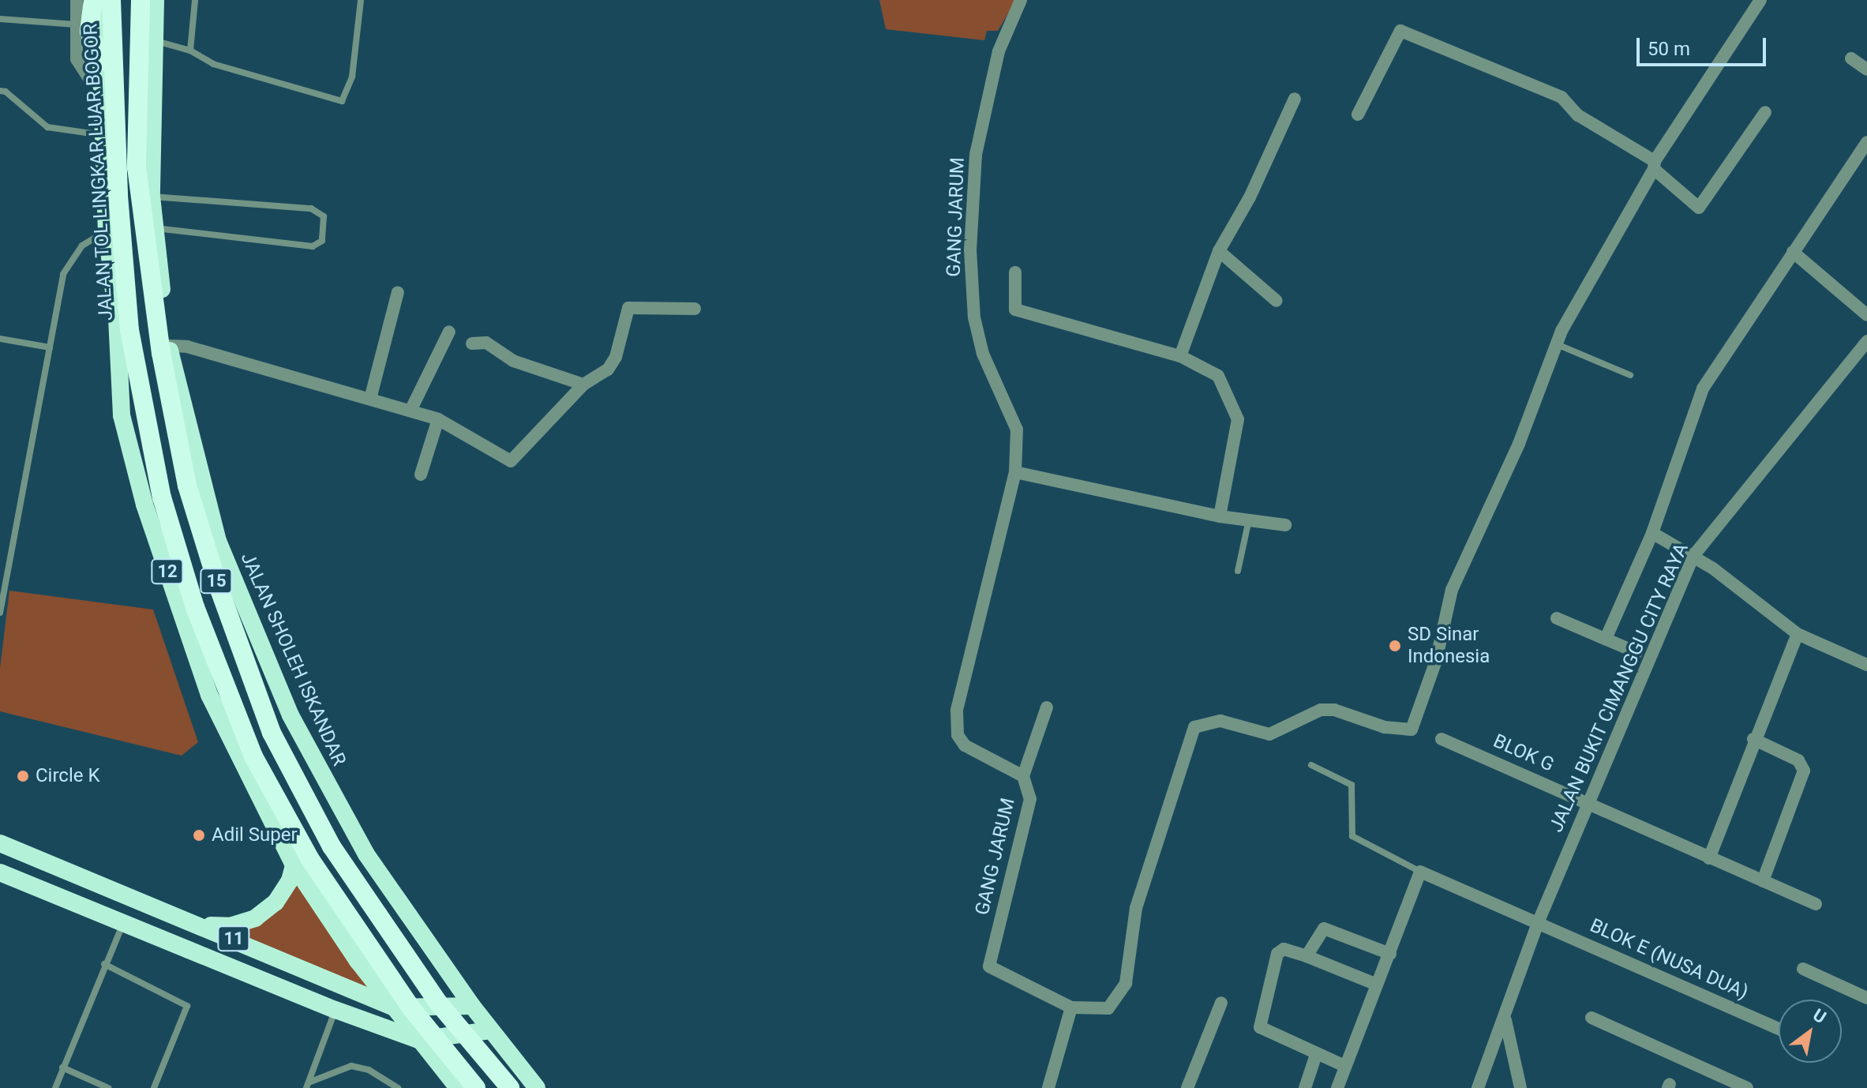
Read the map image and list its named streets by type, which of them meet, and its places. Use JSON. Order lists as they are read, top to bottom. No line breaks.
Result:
{"streets":{"highway":["JALAN TOL LINGKAR LUAR BOGOR","12","15","JALAN SHOLEH ISKANDAR","11"],"street":["GANG JARUM","JALAN BUKIT CIMANGGU CITY RAYA","BLOK G","BLOK E (NUSA DUA)"]},"crossings":[["JALAN TOL LINGKAR LUAR BOGOR","12"],["12","11"],["JALAN SHOLEH ISKANDAR","11"],["JALAN BUKIT CIMANGGU CITY RAYA","BLOK G"],["JALAN BUKIT CIMANGGU CITY RAYA","BLOK E (NUSA DUA)"]],"places":["SD Sinar Indonesia","Circle K","Adil Super"],"scale_bar":"50 m","north":"top right"}
